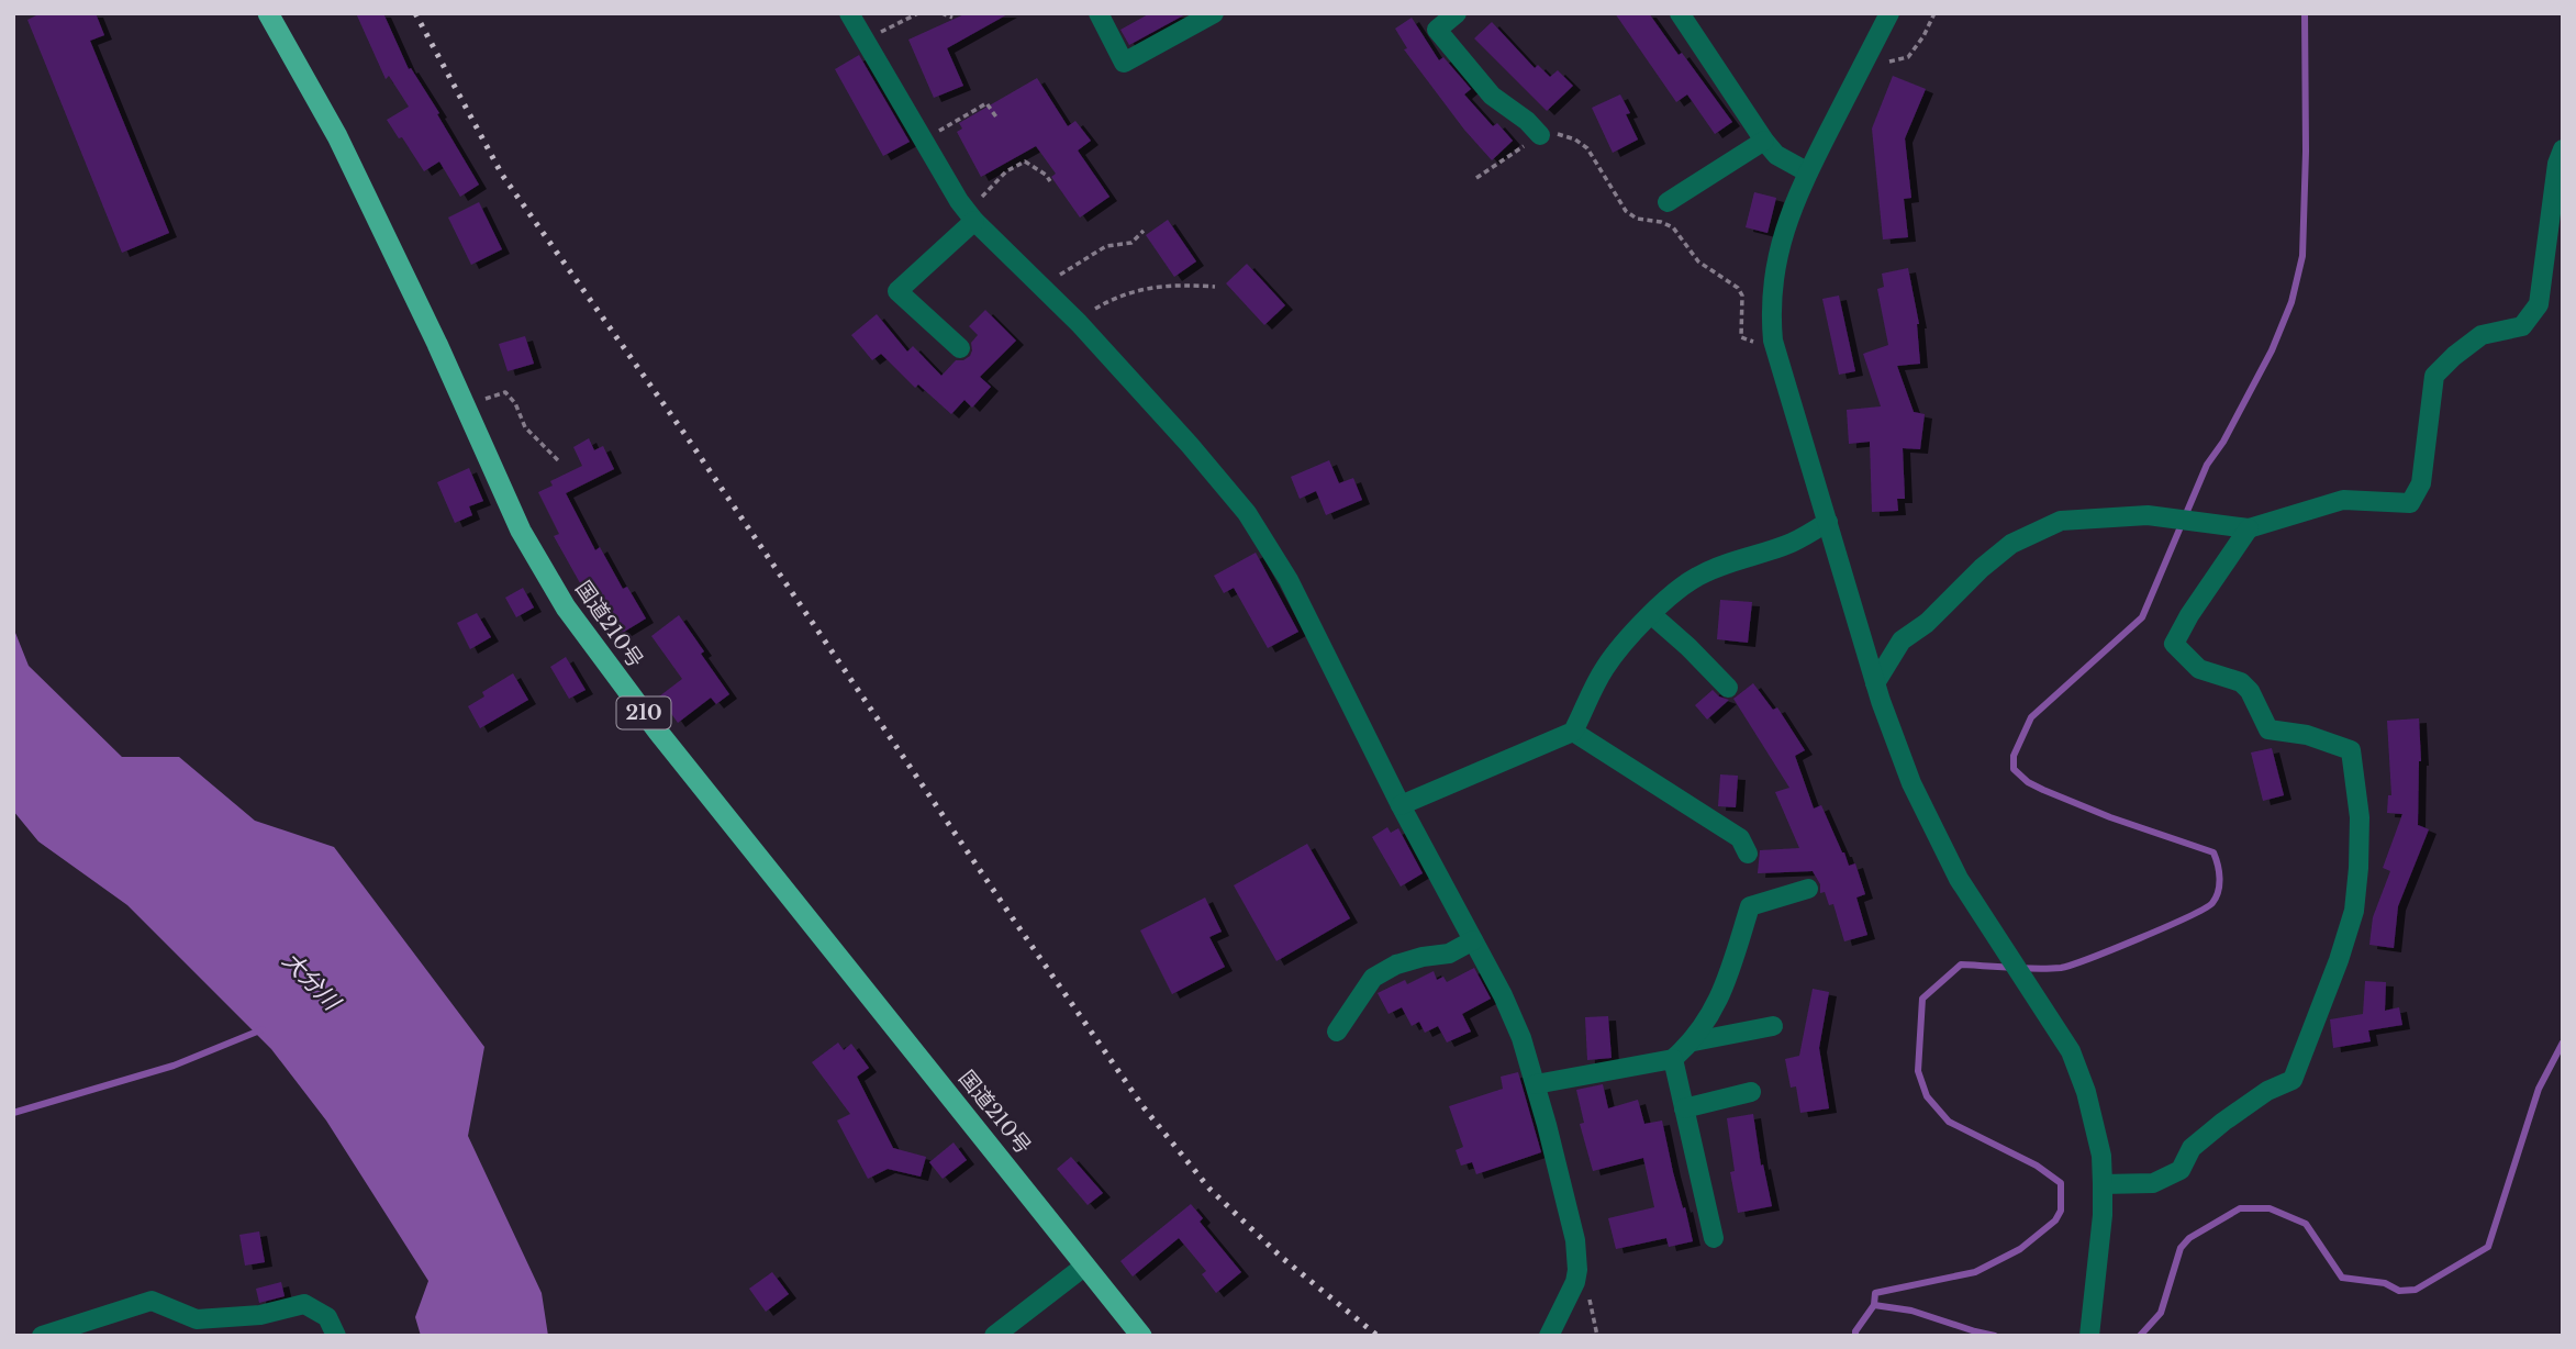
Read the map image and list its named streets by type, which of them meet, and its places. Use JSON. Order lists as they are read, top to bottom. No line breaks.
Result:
{"streets":{"highway":["国道210号","210"]},"water":["大分川"]}
